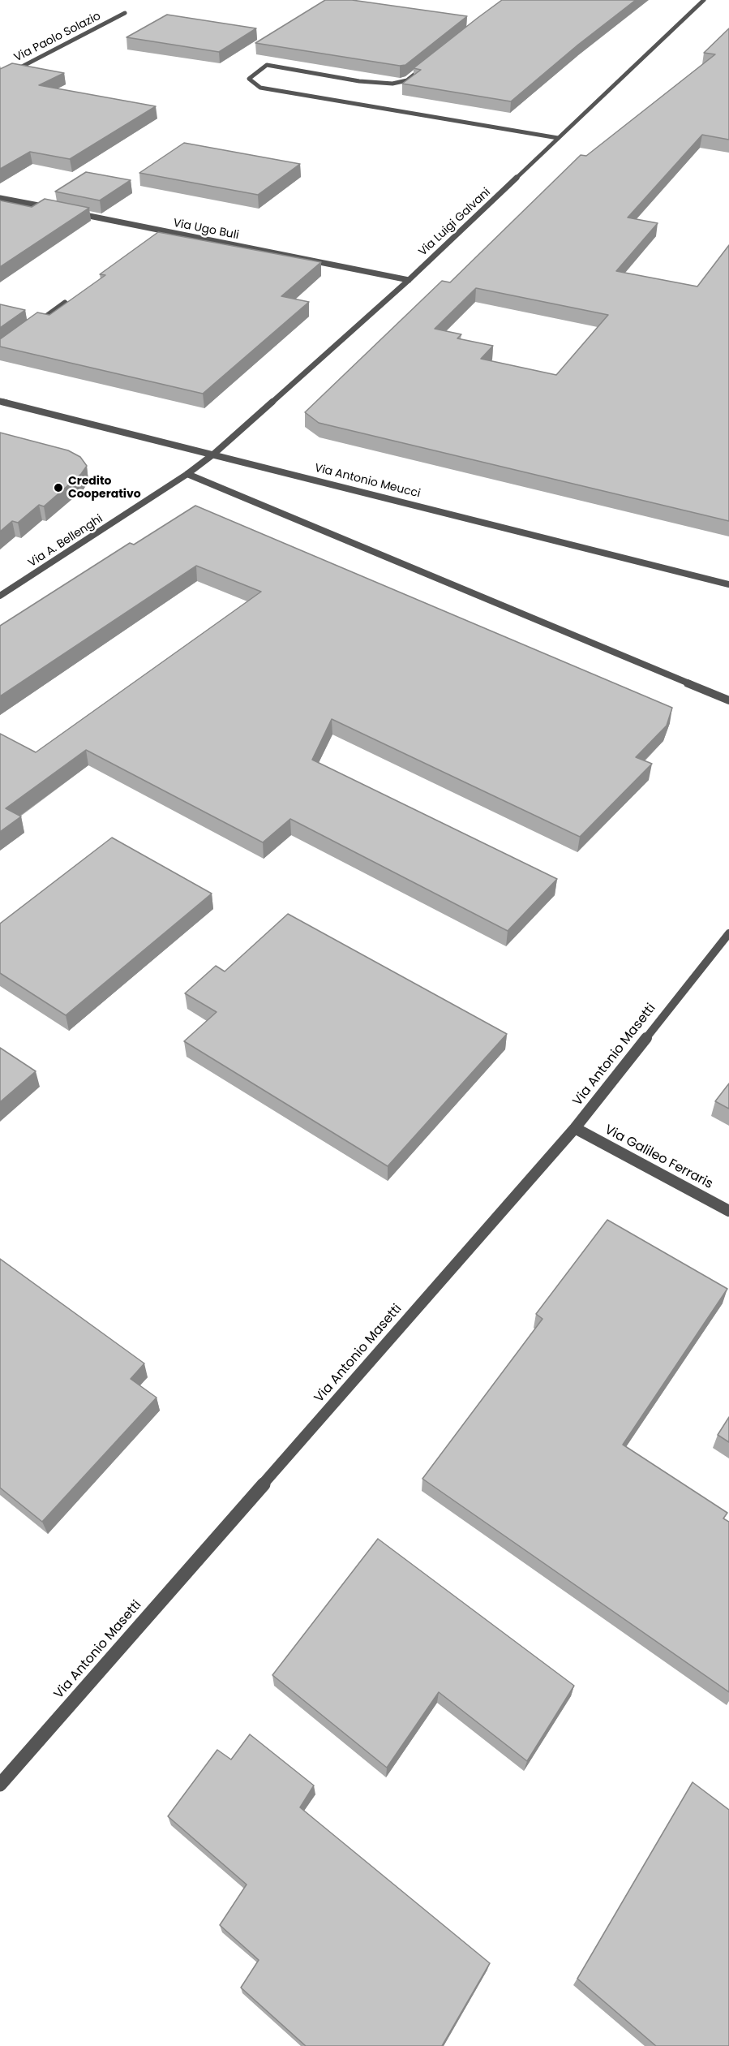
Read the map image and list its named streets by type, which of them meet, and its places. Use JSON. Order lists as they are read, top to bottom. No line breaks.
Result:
{"streets":{"street":["Via Paolo Solazio","Via Luigi Galvani","Via Ugo Buli","Via Antonio Meucci","Via A. Bellenghi","Via Antonio Masetti","Via Galileo Ferraris"]},"crossings":[["Via Luigi Galvani","Via Ugo Buli"],["Via Luigi Galvani","Via Antonio Meucci"],["Via Luigi Galvani","Via A. Bellenghi"],["Via Antonio Meucci","Via A. Bellenghi"],["Via Antonio Masetti","Via Galileo Ferraris"]],"places":["Credito Cooperativo"]}
